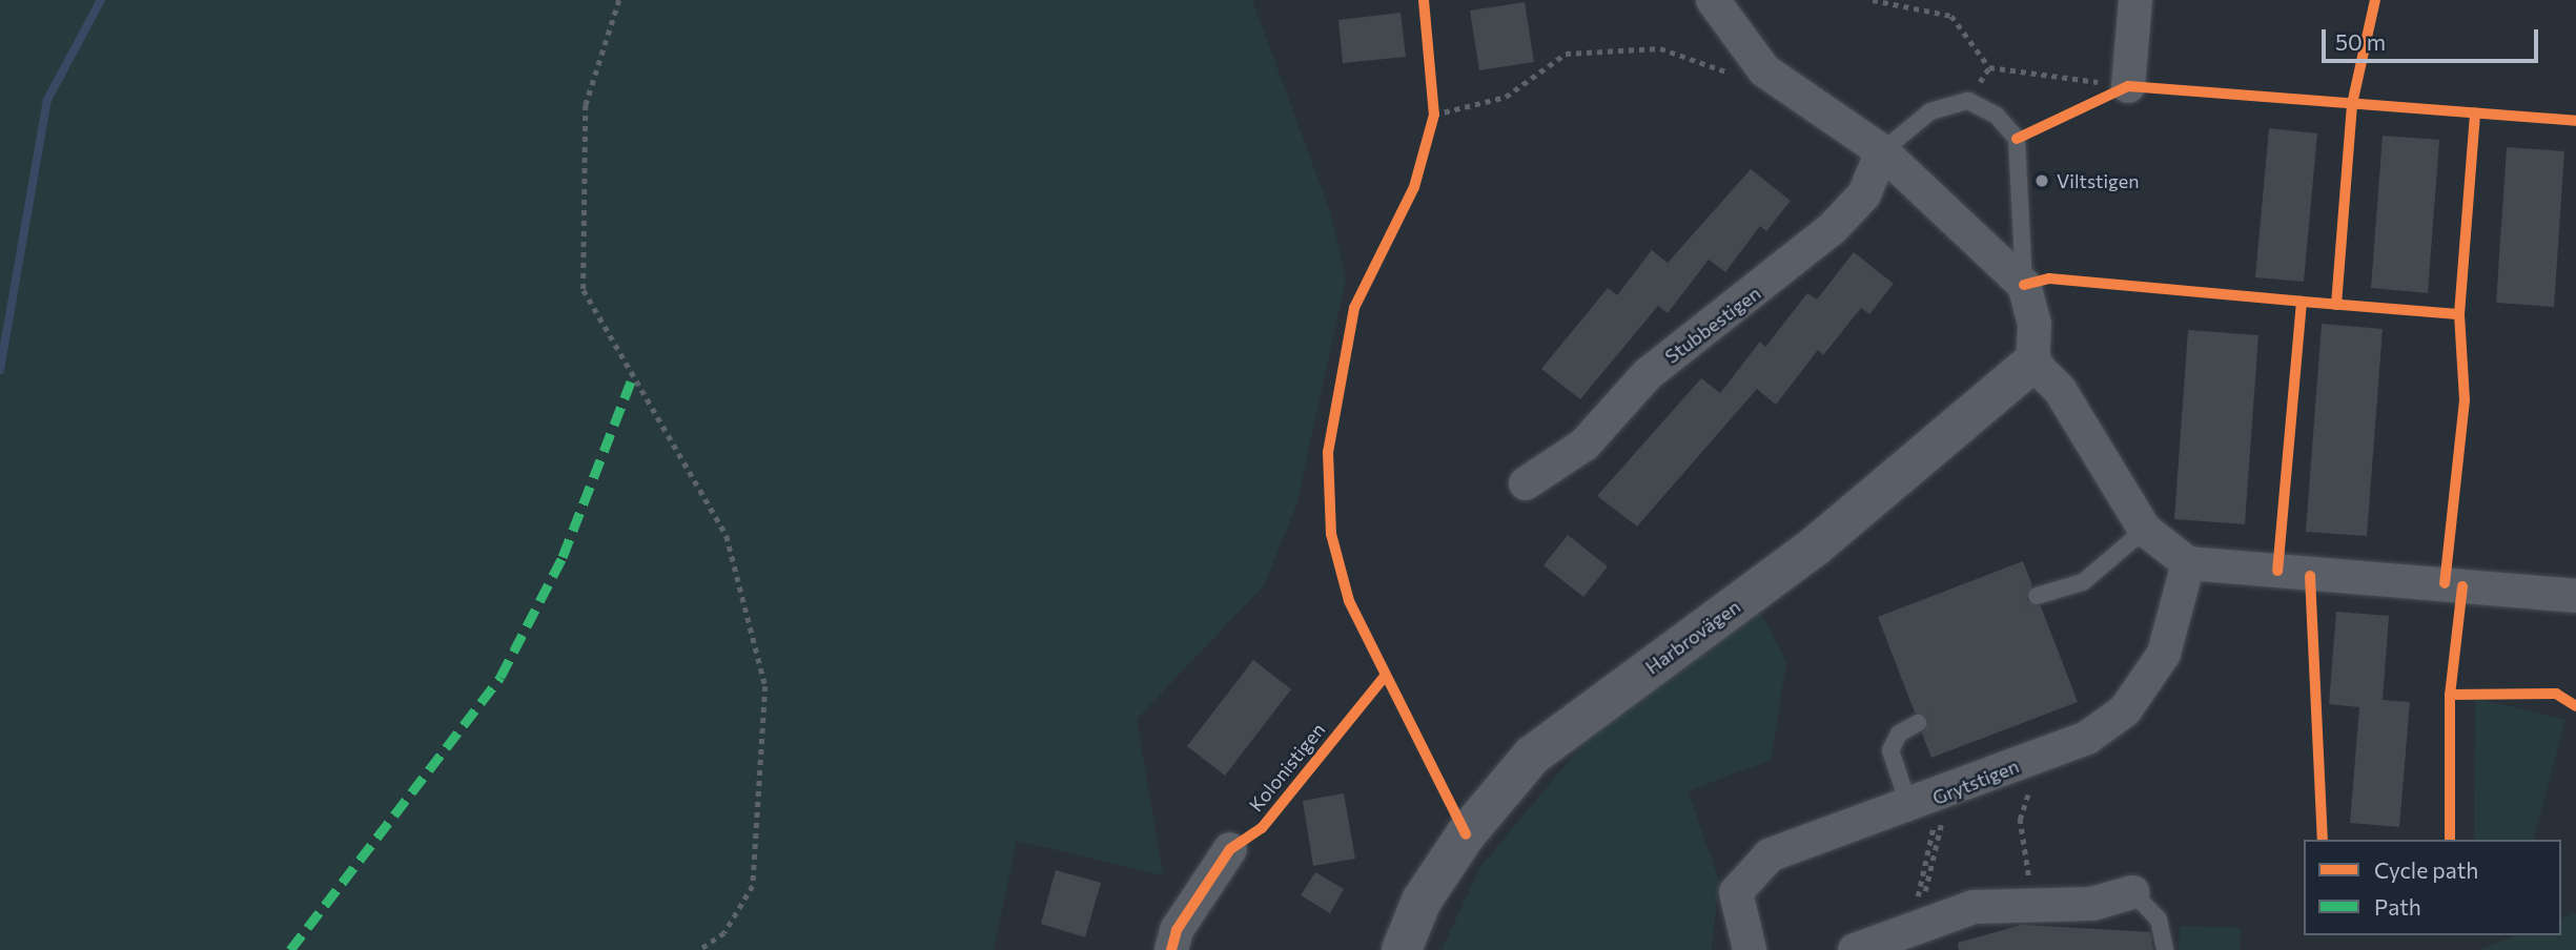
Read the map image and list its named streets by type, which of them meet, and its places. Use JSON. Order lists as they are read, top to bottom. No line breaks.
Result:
{"streets":{"street":["Stubbestigen","Harbrovägen","Grytstigen"],"cycle path":["Kolonistigen"]},"places":["Viltstigen"],"legend":["Cycle path","Path"],"scale_bar":"50 m"}
